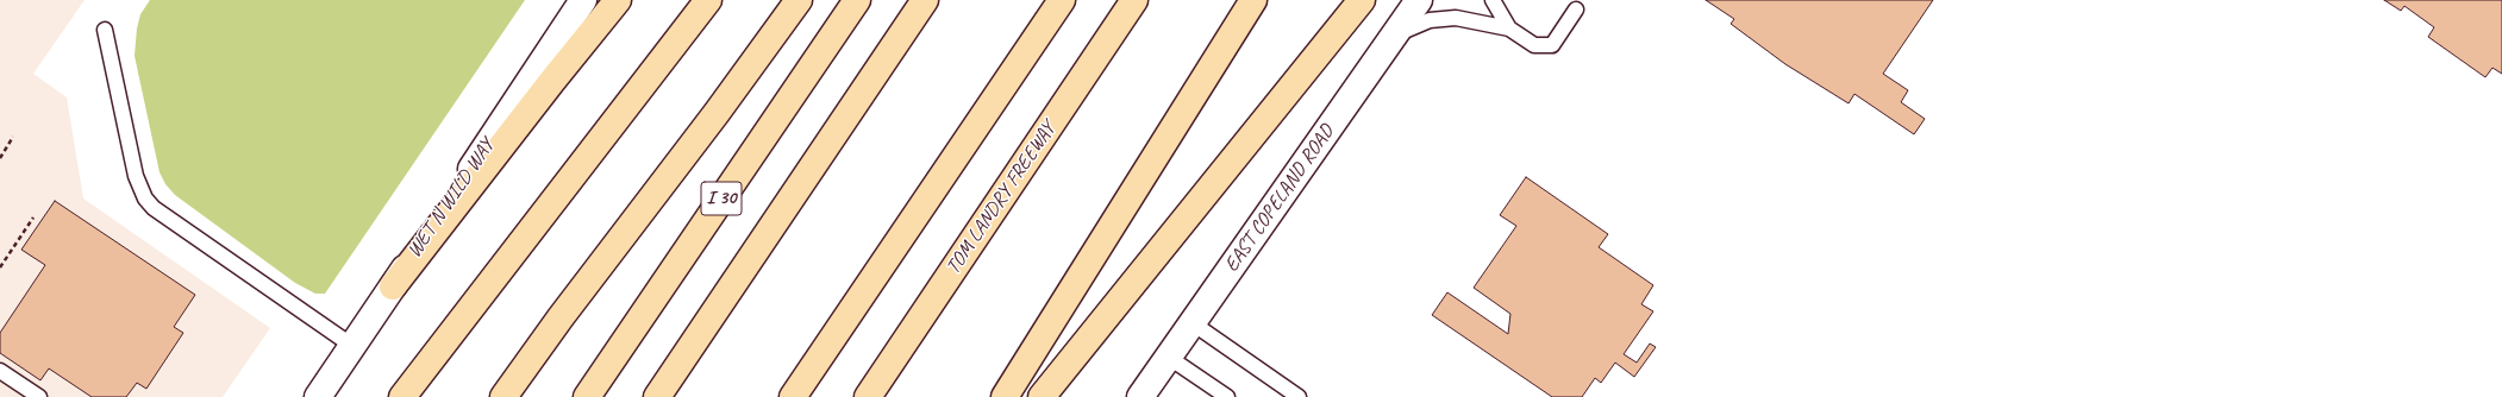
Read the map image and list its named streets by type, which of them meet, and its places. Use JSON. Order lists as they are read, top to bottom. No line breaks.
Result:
{"streets":{"highway":["I 30","TOM LANDRY FREEWAY"],"main road":["WET N WILD WAY","EAST COPELAND ROAD"]}}
